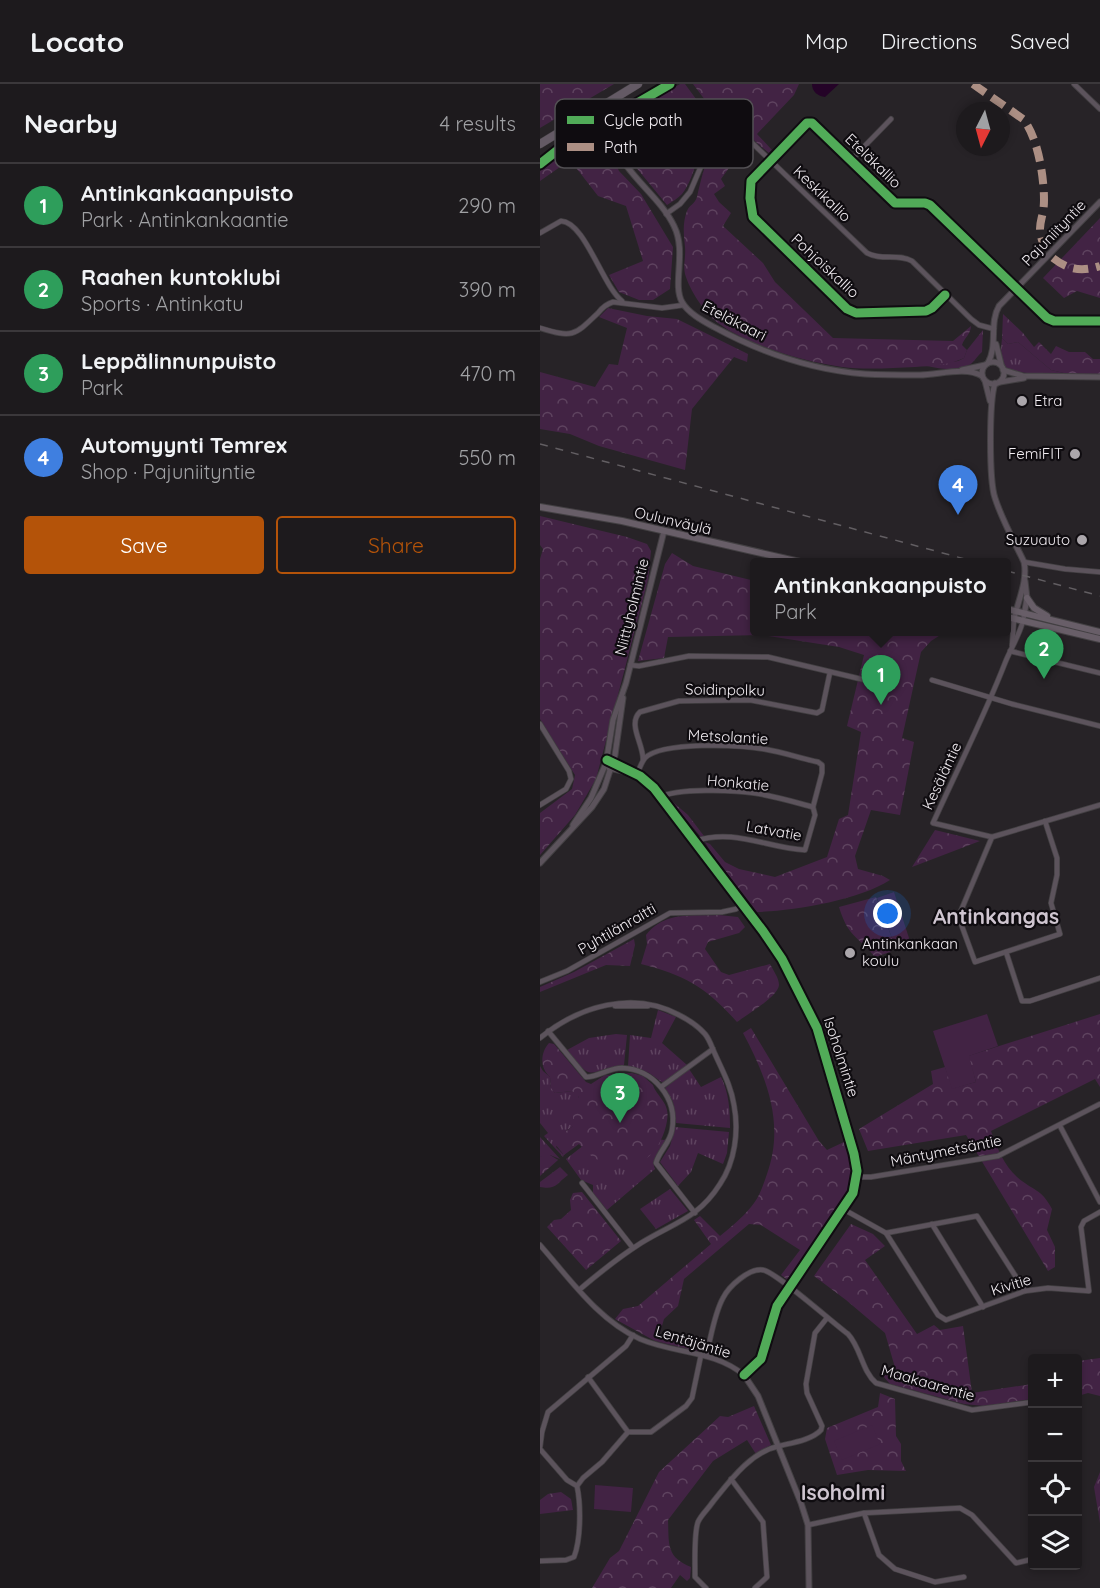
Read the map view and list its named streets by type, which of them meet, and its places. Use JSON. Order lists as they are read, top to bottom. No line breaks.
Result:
{"streets":{"main road":["Oulunväylä"],"street":["Eteläkallio","Keskikallio","Pajuniityntie","Pohjoiskallio","Eteläkaari","Niittyholmintie","Soidinpolku","Metsolantie","Kesäläntie","Honkatie","Latvatie","Pyhtilänraitti","Isoholmintie","Mäntymetsäntie","Kivitie","Lentäjäntie","Maakaarentie"]},"crossings":[["Eteläkallio","Keskikallio"],["Eteläkallio","Pajuniityntie"],["Eteläkallio","Pohjoiskallio"],["Keskikallio","Pajuniityntie"],["Keskikallio","Pohjoiskallio"],["Keskikallio","Eteläkaari"],["Pajuniityntie","Eteläkaari"],["Oulunväylä","Niittyholmintie"],["Soidinpolku","Metsolantie"],["Metsolantie","Honkatie"],["Metsolantie","Latvatie"],["Honkatie","Latvatie"],["Honkatie","Isoholmintie"],["Latvatie","Isoholmintie"],["Pyhtilänraitti","Isoholmintie"],["Isoholmintie","Mäntymetsäntie"],["Lentäjäntie","Maakaarentie"]],"districts":["Antinkangas","Isoholmi"],"places":["Etra","FemiFIT","Suzuauto","Antinkankaan koulu"],"legend":["Cycle path","Path"],"north":"bottom","page":{"header":"Locato","nav":["Map","Directions","Saved"],"heading":["Nearby","4 results"],"list":[{"mark":"1","name":"Antinkankaanpuisto","note":"Park · Antinkankaantie","value":"290 m"},{"mark":"2","name":"Raahen kuntoklubi","note":"Sports · Antinkatu","value":"390 m"},{"mark":"3","name":"Leppälinnunpuisto","note":"Park","value":"470 m"},{"mark":"4","name":"Automyynti Temrex","note":"Shop · Pajuniityntie","value":"550 m"}],"pins":["4","2","1","3"],"buttons":["Save","Share"],"popup":["Antinkankaanpuisto","Park"],"map_buttons":["+","−"]}}
